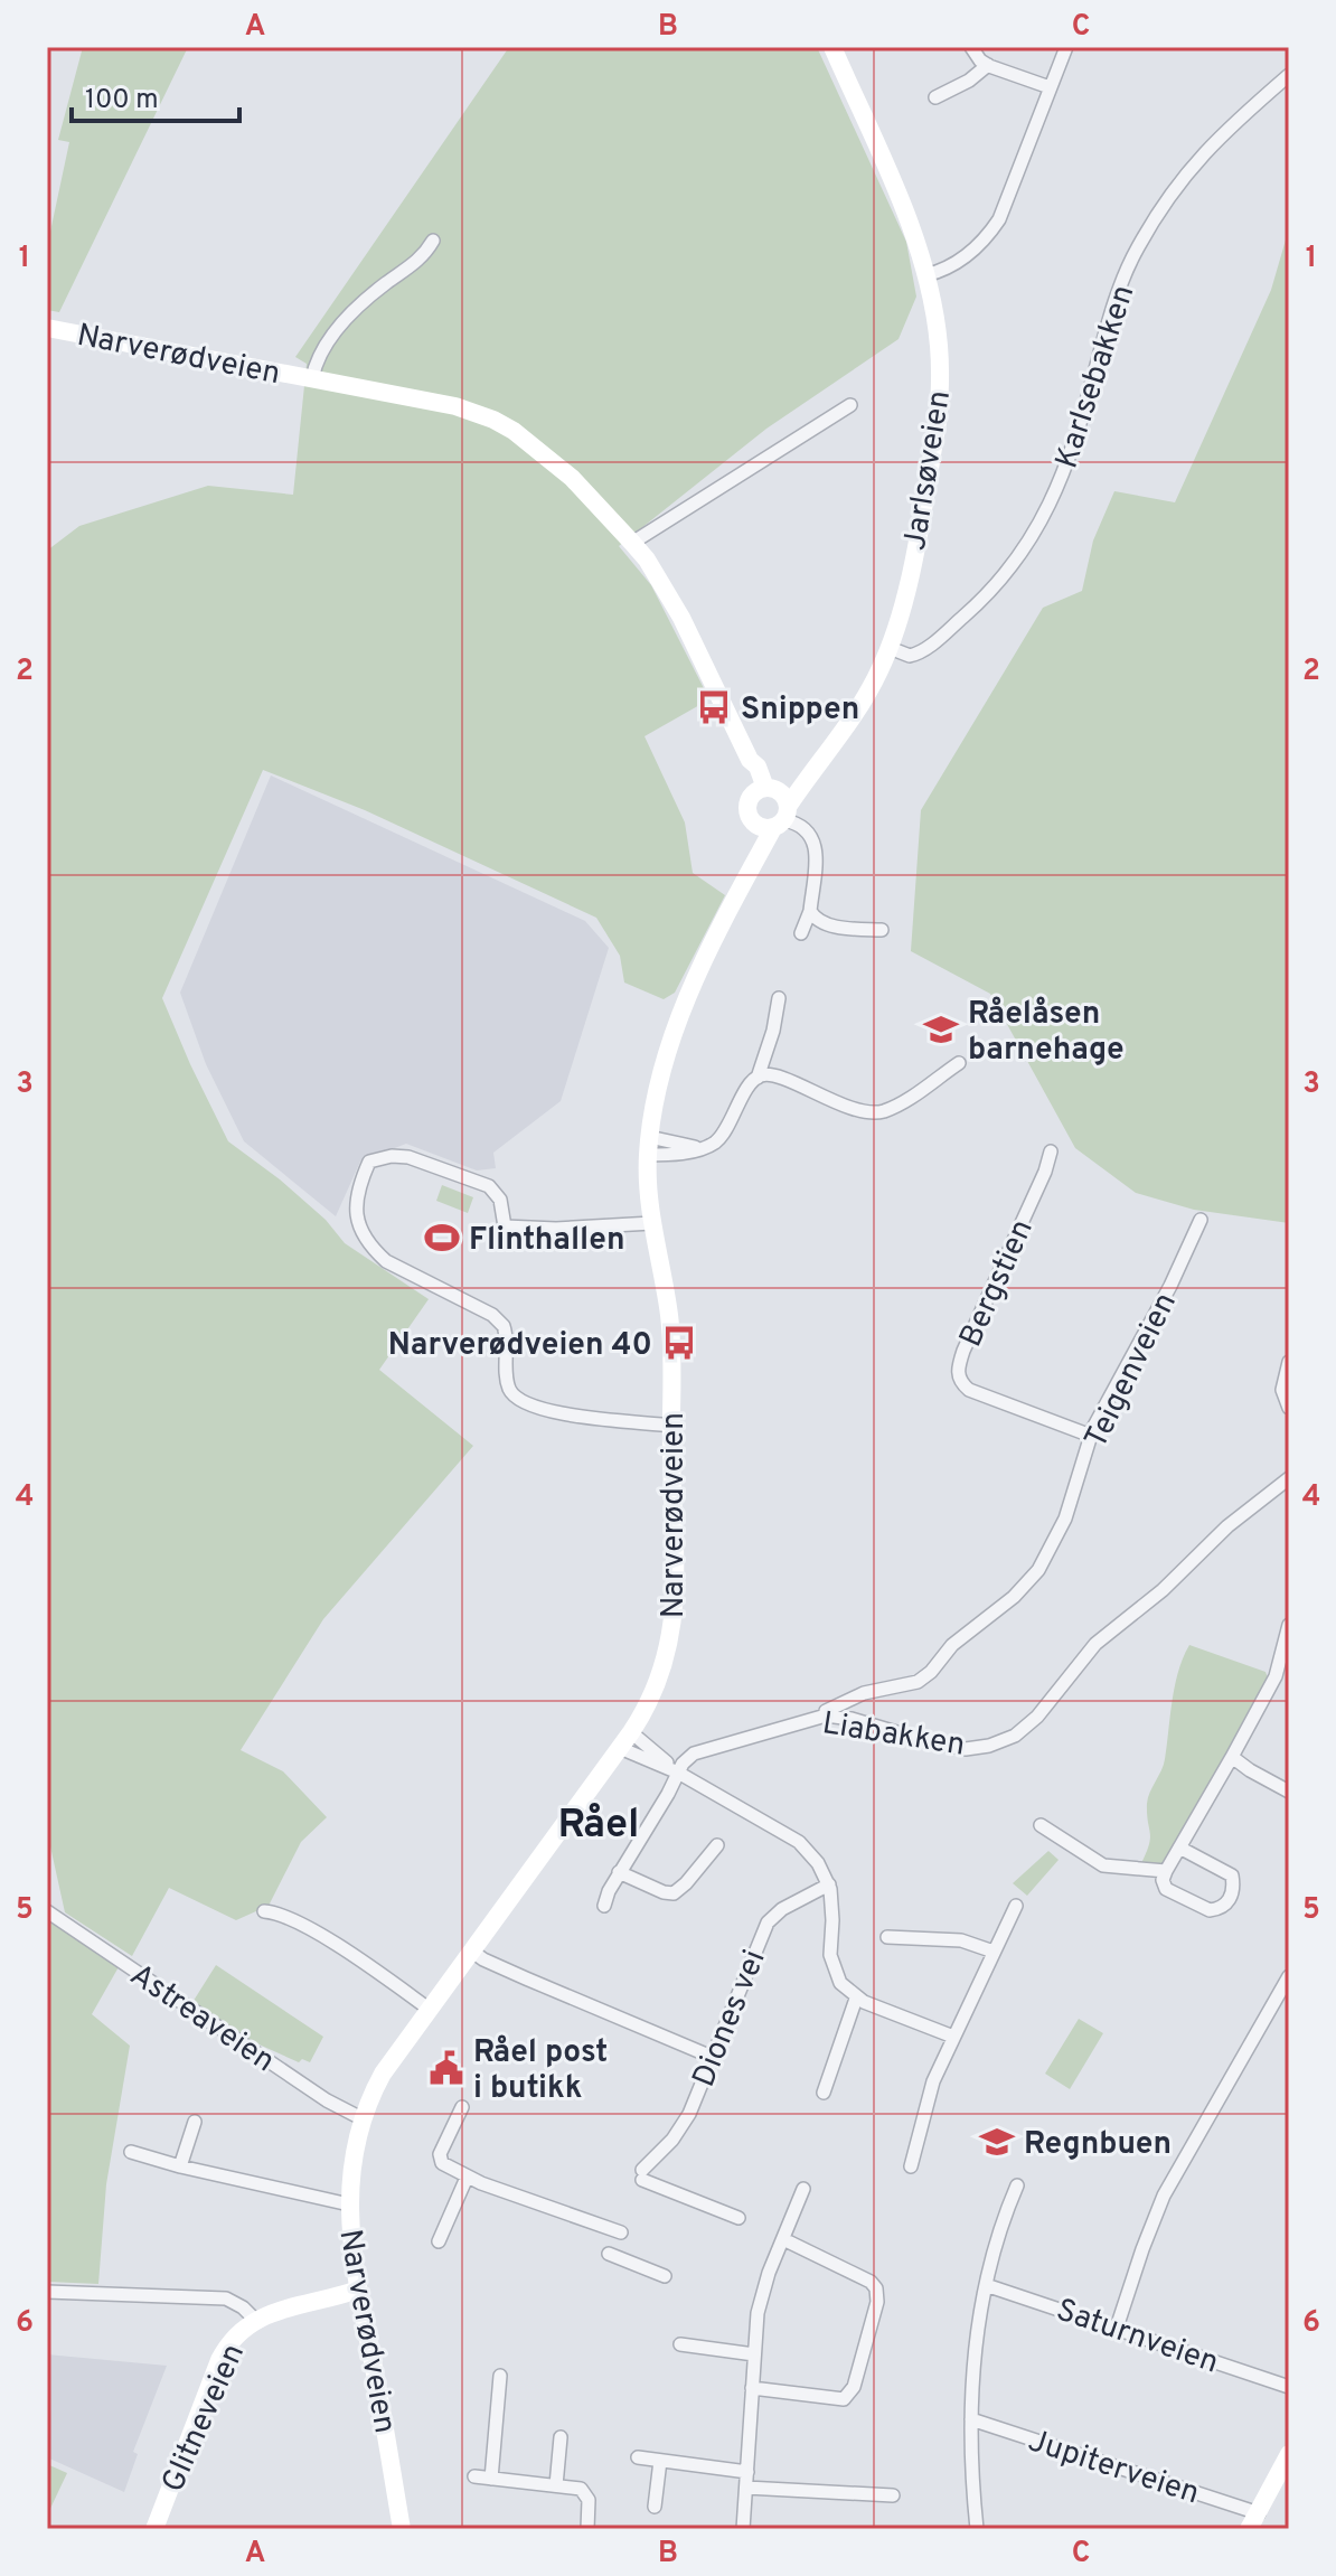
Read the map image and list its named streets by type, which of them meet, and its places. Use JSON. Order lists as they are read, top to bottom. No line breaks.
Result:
{"streets":{"main road":["Narverødveien","Jarlsøveien","Glitneveien"],"street":["Karlsebakken","Bergstien","Teigenveien","Liabakken","Astreaveien","Diones vei","Saturnveien","Jupiterveien"]},"crossings":[["Narverødveien","Jarlsøveien"],["Narverødveien","Astreaveien"],["Narverødveien","Glitneveien"],["Karlsebakken","Jarlsøveien"],["Bergstien","Teigenveien"],["Teigenveien","Liabakken"]],"districts":["Råel"],"places":{"bus stop":["Snippen","Narverødveien 40"],"school or university":["Råelåsen barnehage","Regnbuen"],"sports":["Flinthallen"],"public building":["Råel post i butikk"]},"scale_bar":"100 m","grid":{"columns":["A","B","C"],"rows":["1","2","3","4","5","6"]}}
